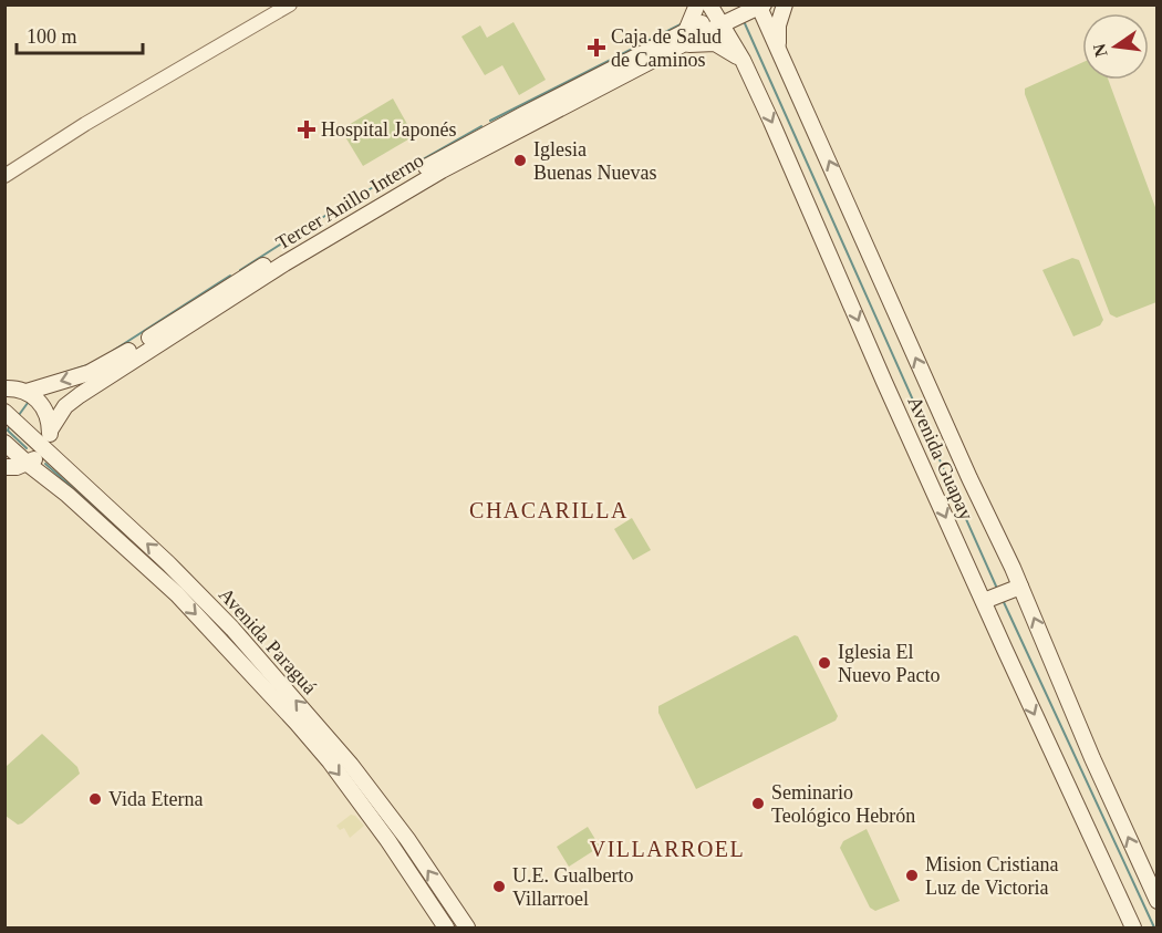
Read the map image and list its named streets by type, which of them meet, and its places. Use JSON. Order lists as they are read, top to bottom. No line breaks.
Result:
{"streets":{"main road":["Tercer Anillo Interno","Avenida Guapay","Avenida Paraguá"]},"crossings":[["Tercer Anillo Interno","Avenida Guapay"],["Tercer Anillo Interno","Avenida Paraguá"]],"districts":["CHACARILLA","VILLARROEL"],"places":{"health":["Caja de Salud de Caminos","Hospital Japonés"],"other":["Iglesia Buenas Nuevas","Iglesia El Nuevo Pacto","Vida Eterna","Seminario Teológico Hebrón","Mision Cristiana Luz de Victoria","U.E. Gualberto Villarroel"]},"scale_bar":"100 m","north":"left"}
